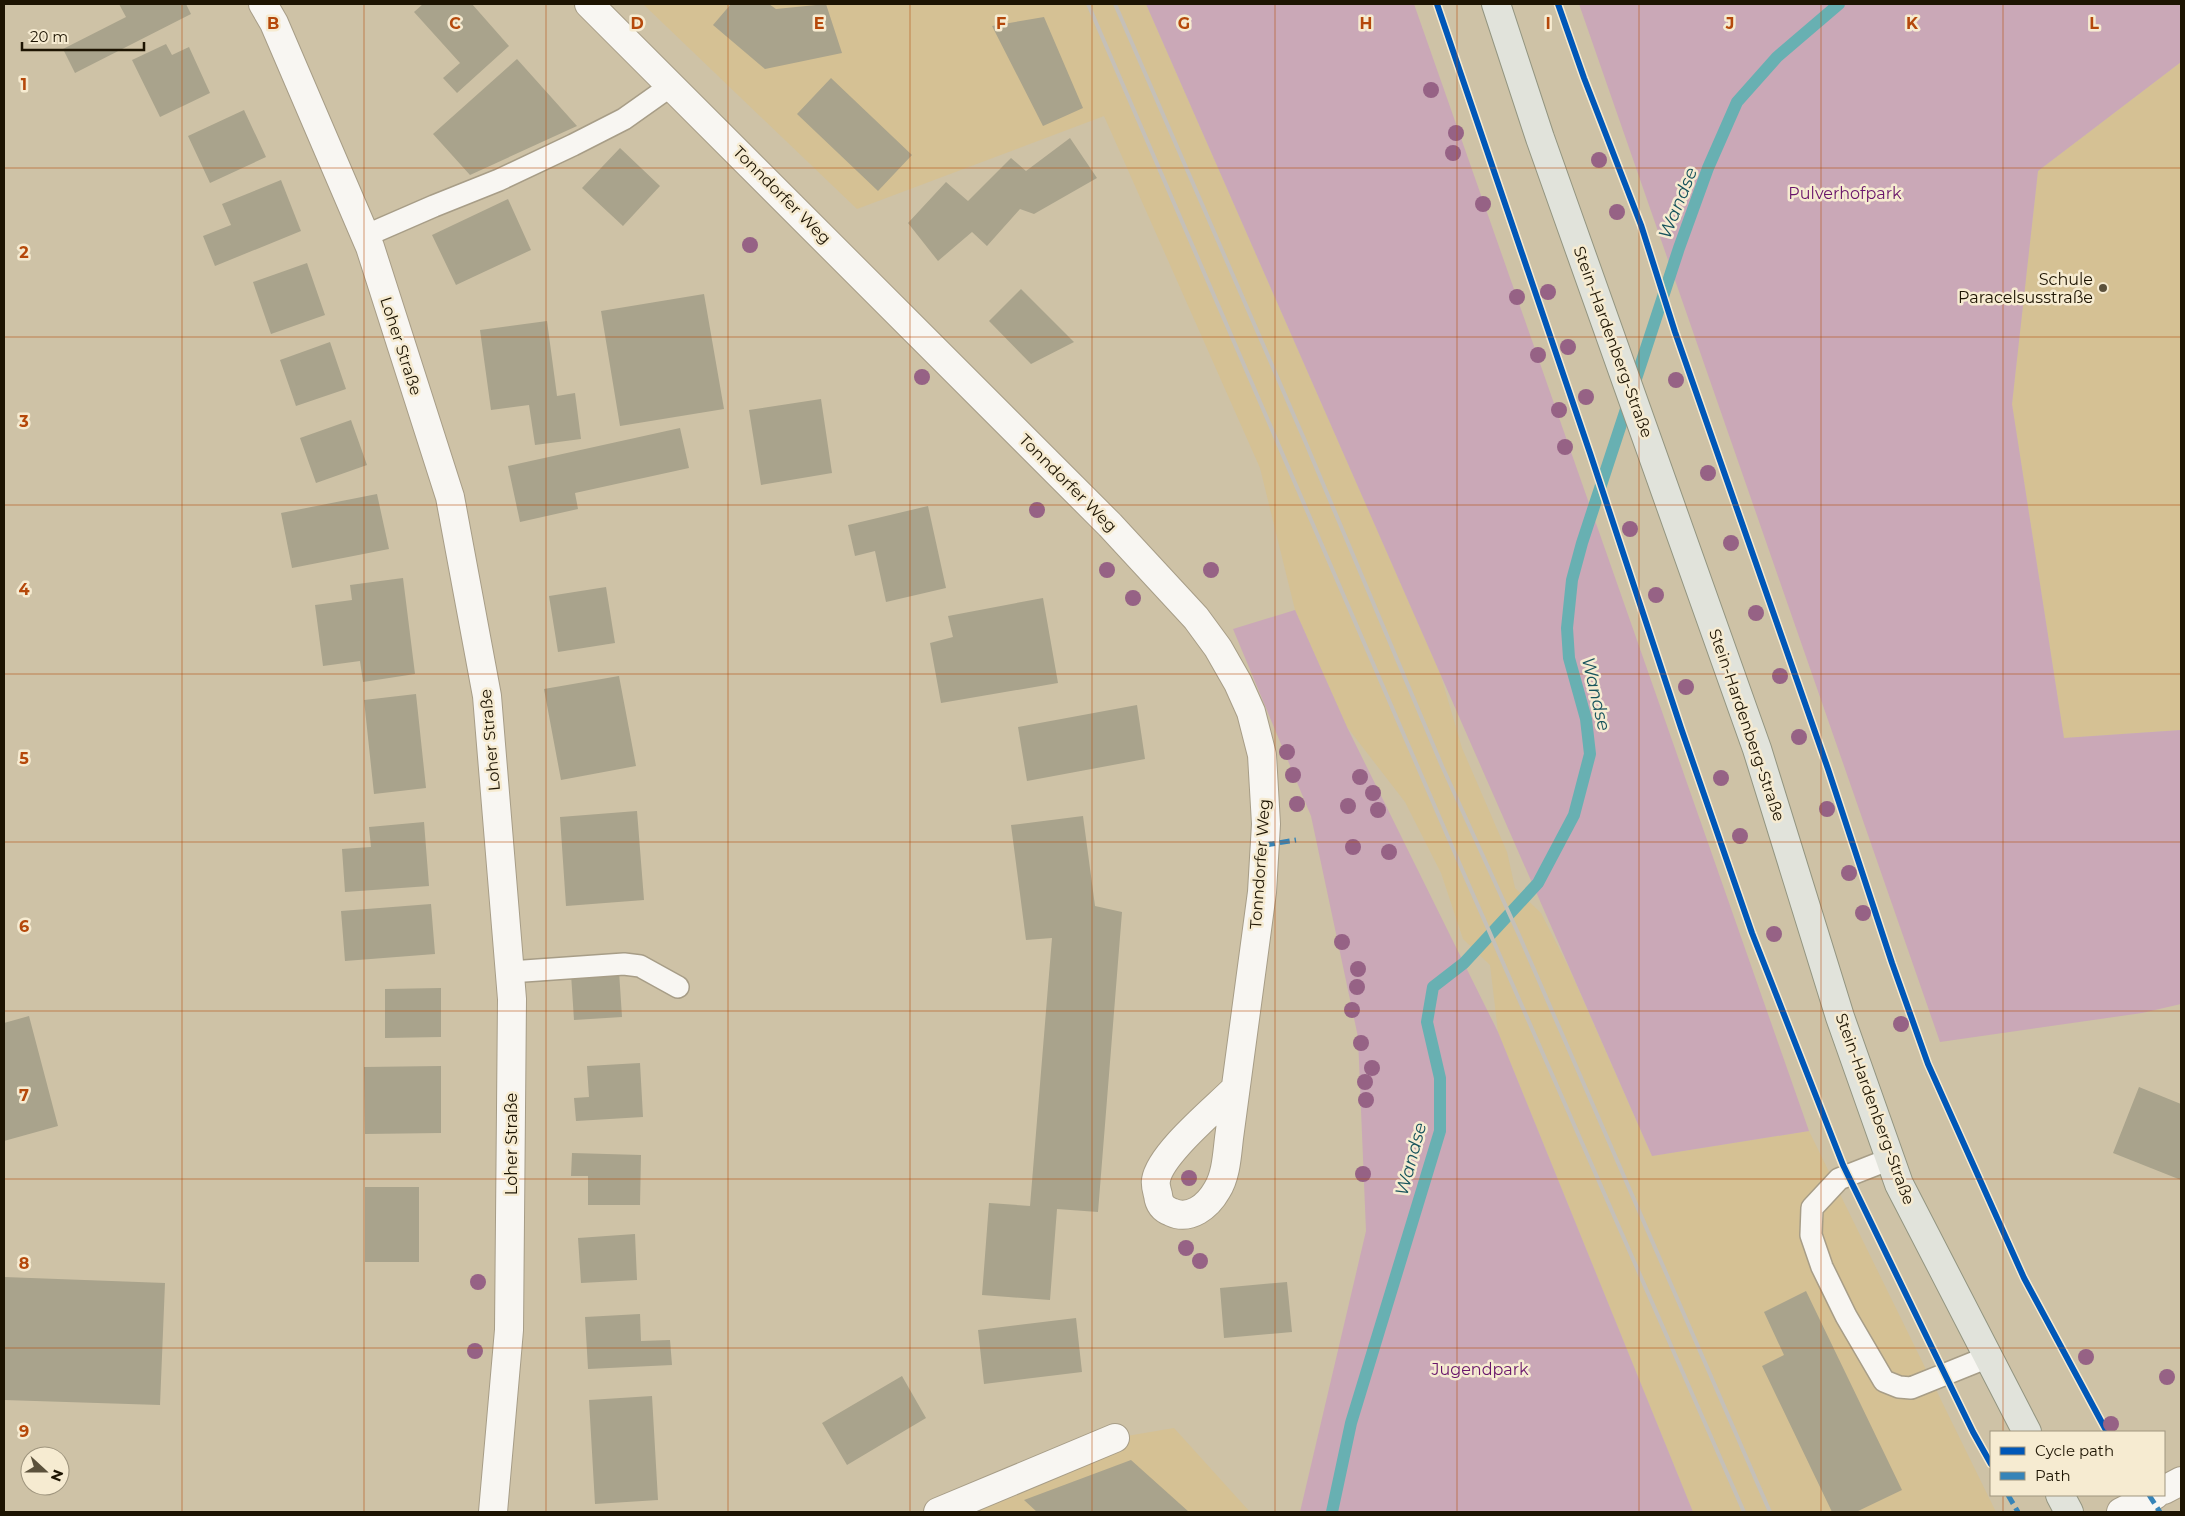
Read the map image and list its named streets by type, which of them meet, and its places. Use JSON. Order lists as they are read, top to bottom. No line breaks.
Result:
{"streets":{"main road":["Stein-Hardenberg-Straße"],"street":["Tonndorfer Weg","Loher Straße"]},"water":["Wandse"],"parks":["Pulverhofpark","Jugendpark"],"places":["Schule Paracelsusstraße"],"legend":["Cycle path","Path"],"scale_bar":"20 m","north":"right","grid":{"columns":["B","C","D","E","F","G","H","I","J","K","L"],"rows":["1","2","3","4","5","6","7","8","9"]}}
